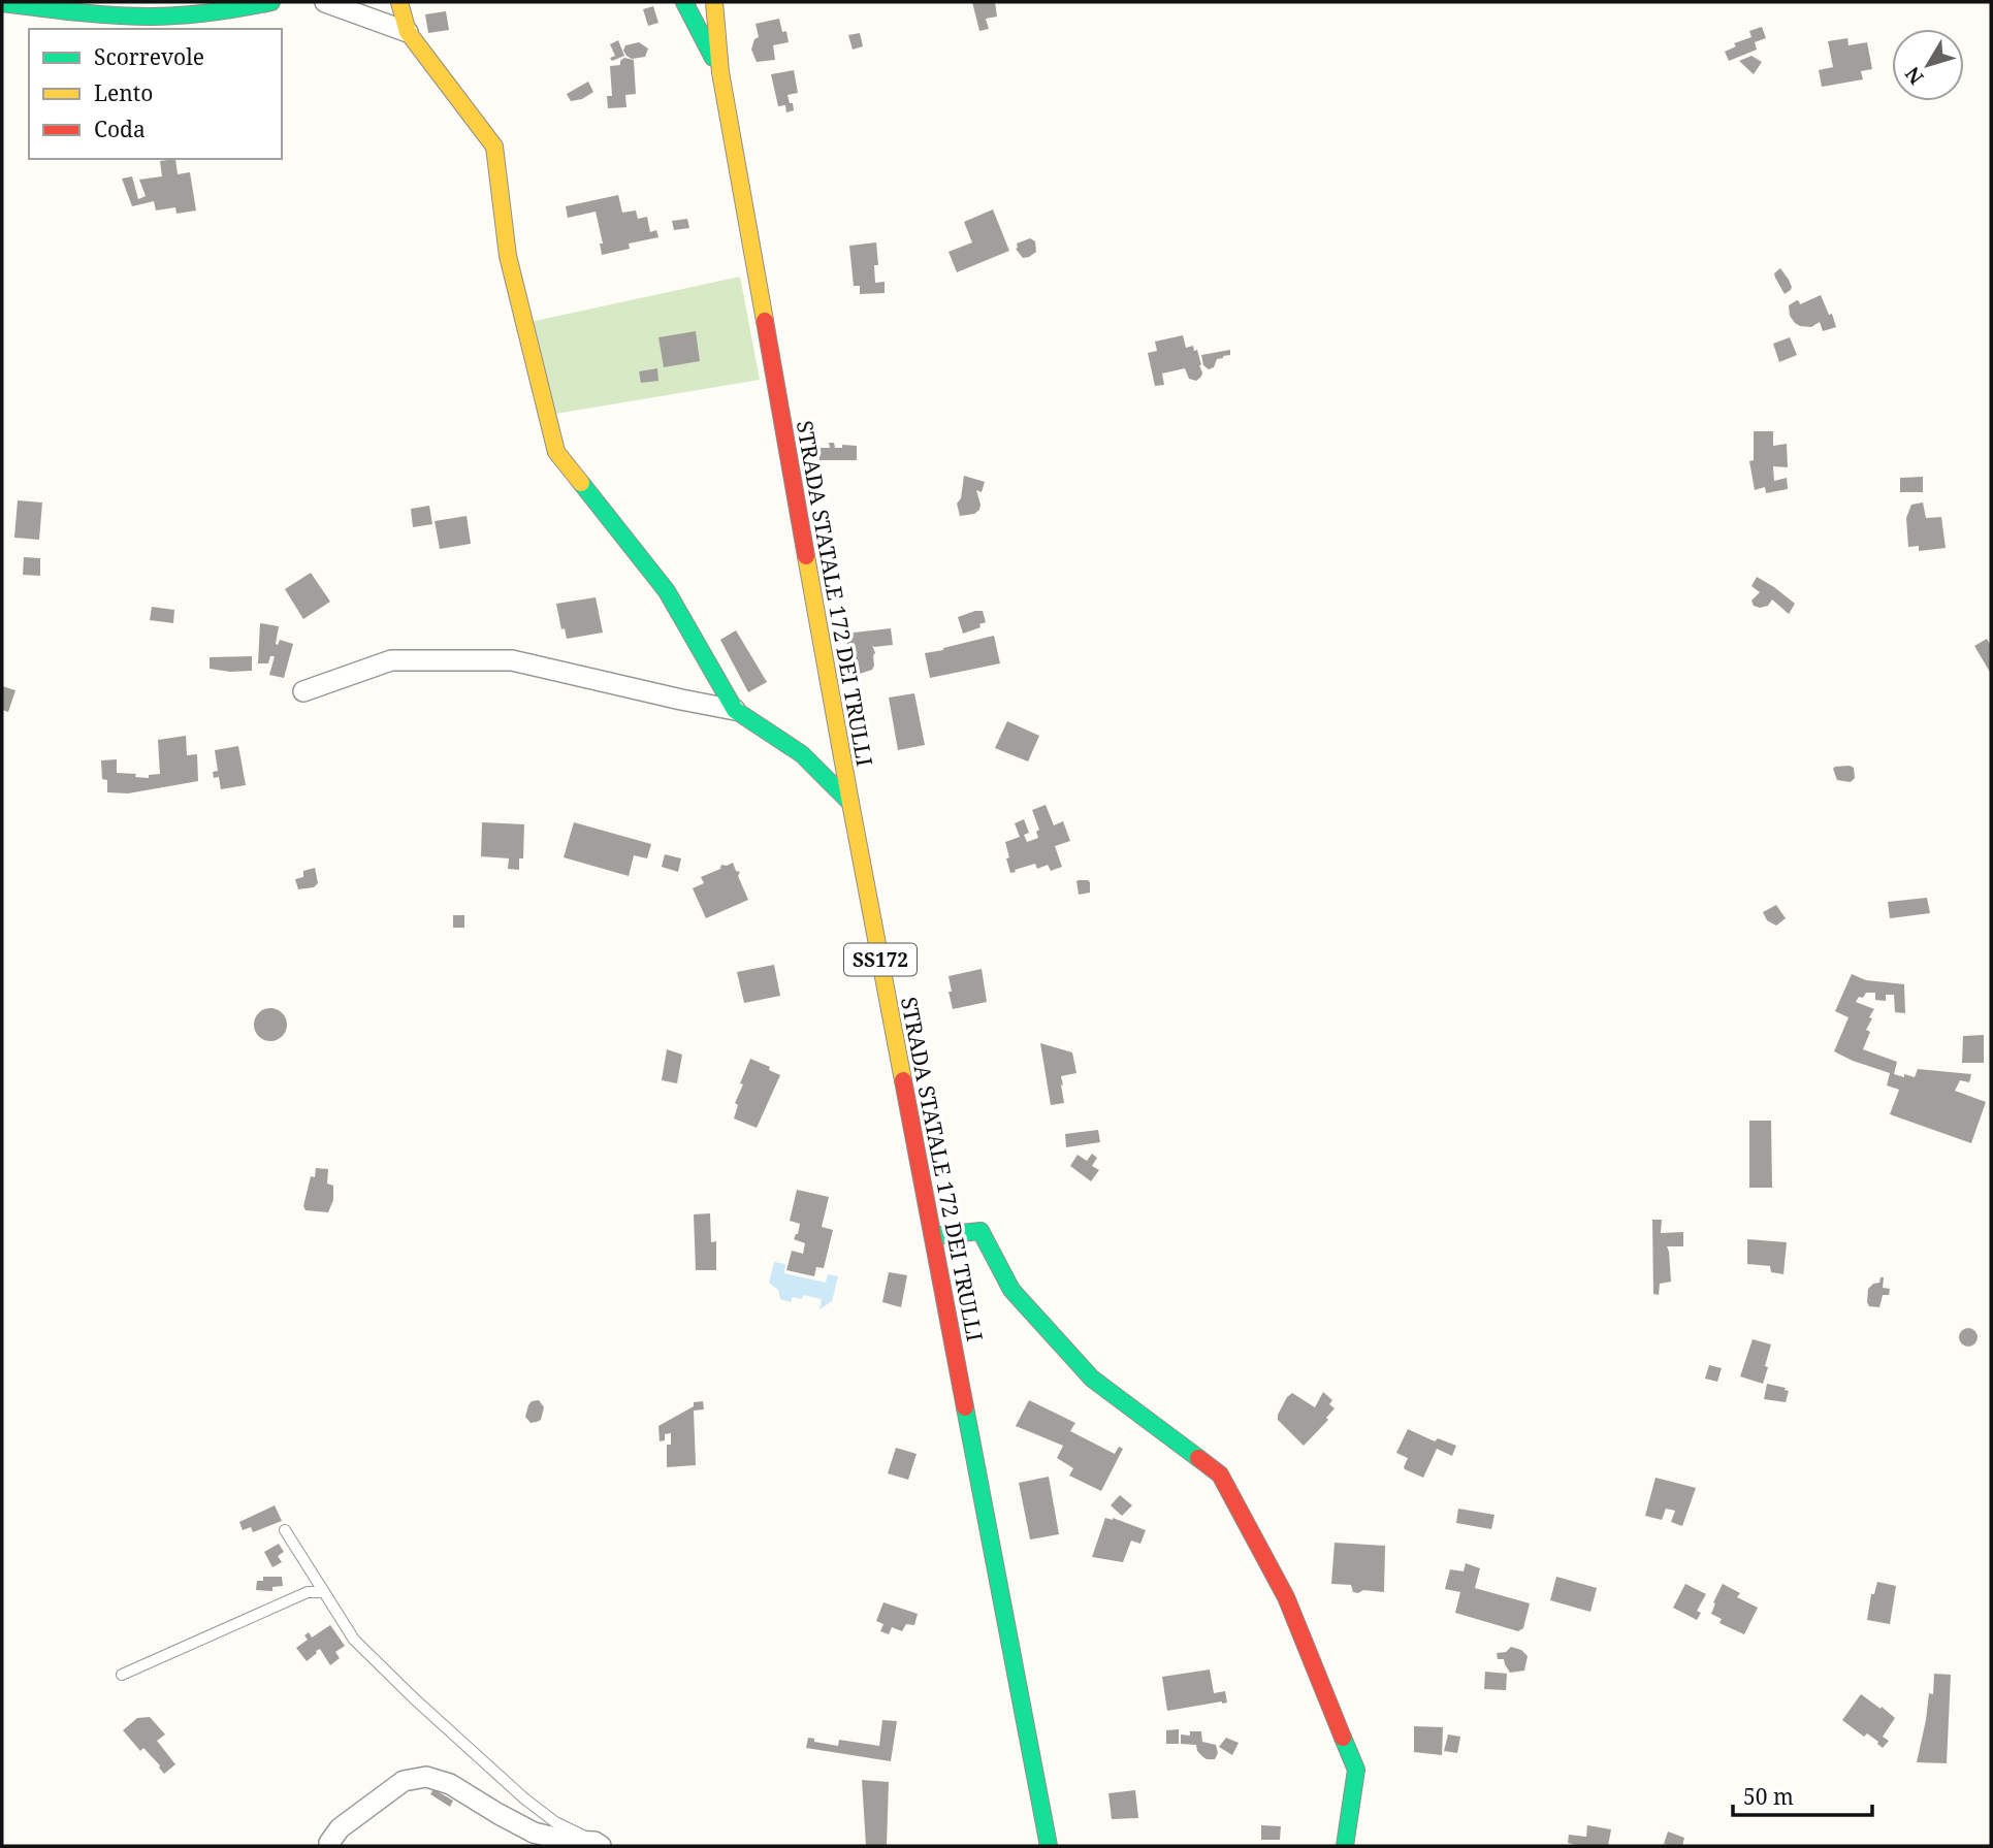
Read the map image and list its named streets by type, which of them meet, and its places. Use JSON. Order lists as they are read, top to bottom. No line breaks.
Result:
{"streets":{"main road":["STRADA STATALE 172 DEI TRULLI","SS172"]},"legend":["Scorrevole","Lento","Coda"],"scale_bar":"50 m","north":"bottom left"}
